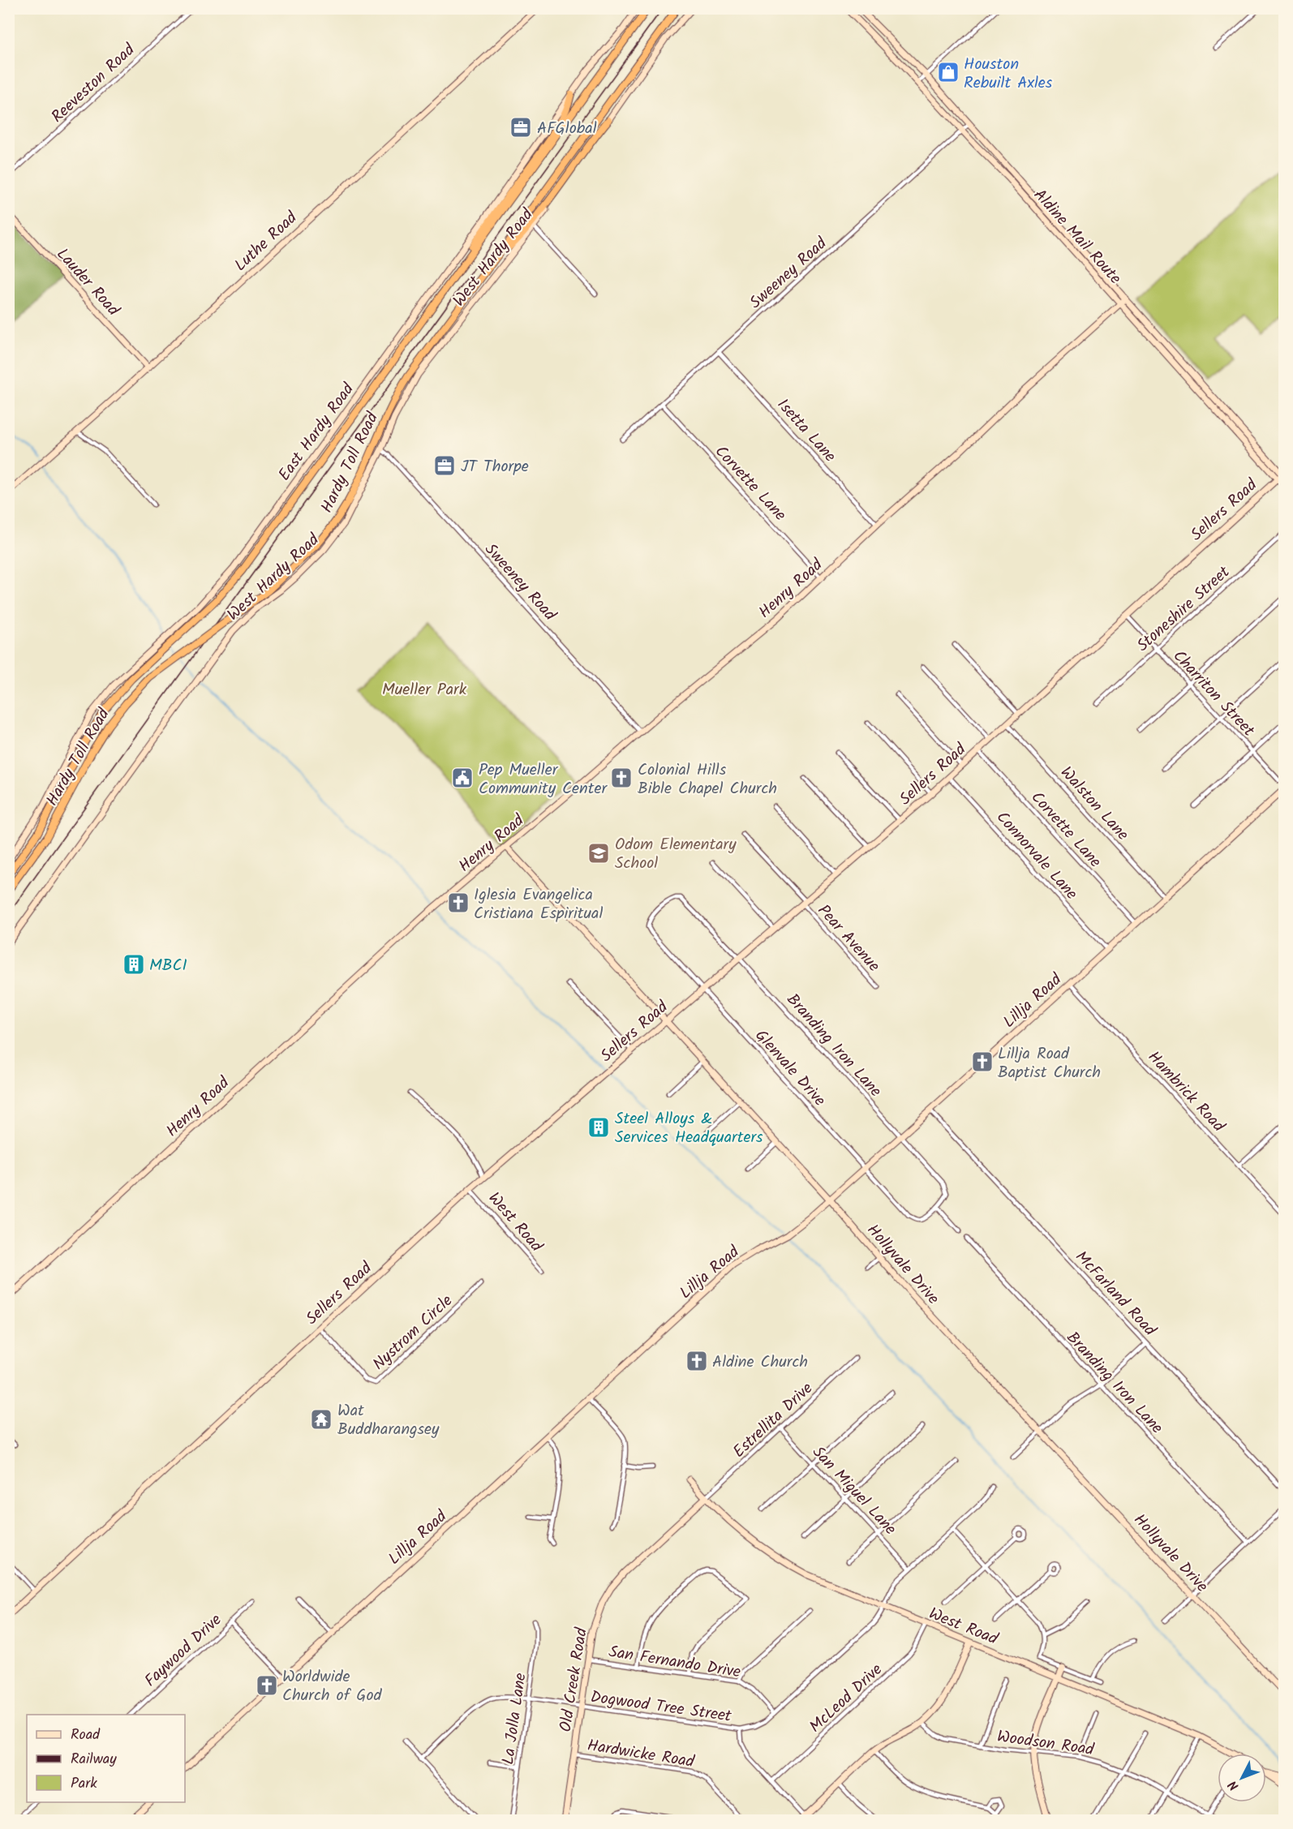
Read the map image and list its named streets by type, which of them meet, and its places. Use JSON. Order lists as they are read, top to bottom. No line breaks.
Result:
{"streets":{"highway":["Hardy Toll Road"],"street":["Reeveston Road","Aldine Mail Route","Luthe Road","West Hardy Road","Sweeney Road","Lauder Road","Isetta Lane","East Hardy Road","Corvette Lane","Sellers Road","Henry Road","Stoneshire Street","Charriton Street","Walston Lane","Connorvale Lane","Pear Avenue","Lillja Road","Branding Iron Lane","Glenvale Drive","Hambrick Road","West Road","Hollyvale Drive","McFarland Road","Nystrom Circle","Estrellita Drive","San Miguel Lane","Faywood Drive","San Fernando Drive","Old Creek Road","McLeod Drive","Dogwood Tree Street","La Jolla Lane","Woodson Road","Hardwicke Road"]},"crossings":[["Aldine Mail Route","Sweeney Road"],["Aldine Mail Route","Sellers Road"],["Aldine Mail Route","Henry Road"],["Luthe Road","Lauder Road"],["West Hardy Road","Sweeney Road"],["Sweeney Road","Isetta Lane"],["Sweeney Road","Corvette Lane"],["Sweeney Road","Henry Road"],["Isetta Lane","Henry Road"],["Corvette Lane","Sellers Road"],["Corvette Lane","Henry Road"],["Corvette Lane","Lillja Road"],["Sellers Road","Charriton Street"],["Sellers Road","Walston Lane"],["Sellers Road","Connorvale Lane"],["Sellers Road","Pear Avenue"],["Sellers Road","Branding Iron Lane"],["Sellers Road","Glenvale Drive"],["Sellers Road","West Road"],["Sellers Road","Hollyvale Drive"],["Sellers Road","Nystrom Circle"],["Henry Road","Hollyvale Drive"],["Stoneshire Street","Charriton Street"],["Charriton Street","Lillja Road"],["Walston Lane","Lillja Road"],["Connorvale Lane","Lillja Road"],["Lillja Road","Branding Iron Lane"],["Lillja Road","Glenvale Drive"],["Lillja Road","Hambrick Road"],["Lillja Road","Hollyvale Drive"],["Lillja Road","McFarland Road"],["Branding Iron Lane","Glenvale Drive"],["West Road","Estrellita Drive"],["West Road","Old Creek Road"],["West Road","McLeod Drive"],["West Road","Dogwood Tree Street"],["Estrellita Drive","San Miguel Lane"],["Estrellita Drive","Old Creek Road"],["San Miguel Lane","Dogwood Tree Street"],["San Fernando Drive","Old Creek Road"],["San Fernando Drive","Dogwood Tree Street"],["Old Creek Road","Dogwood Tree Street"],["Old Creek Road","Hardwicke Road"],["Dogwood Tree Street","La Jolla Lane"]],"parks":["Mueller Park"],"places":{"shop":["Houston Rebuilt Axles"],"office":["AFGlobal","JT Thorpe"],"public building":["Pep Mueller Community Center"],"church":["Colonial Hills Bible Chapel Church","Iglesia Evangelica Cristiana Espiritual","Lillja Road Baptist Church","Aldine Church","Worldwide Church of God"],"school or university":["Odom Elementary School"],"building":["MBCI","Steel Alloys & Services Headquarters"],"temple":["Wat Buddharangsey"]},"legend":["Road","Railway","Park"],"north":"bottom left"}
